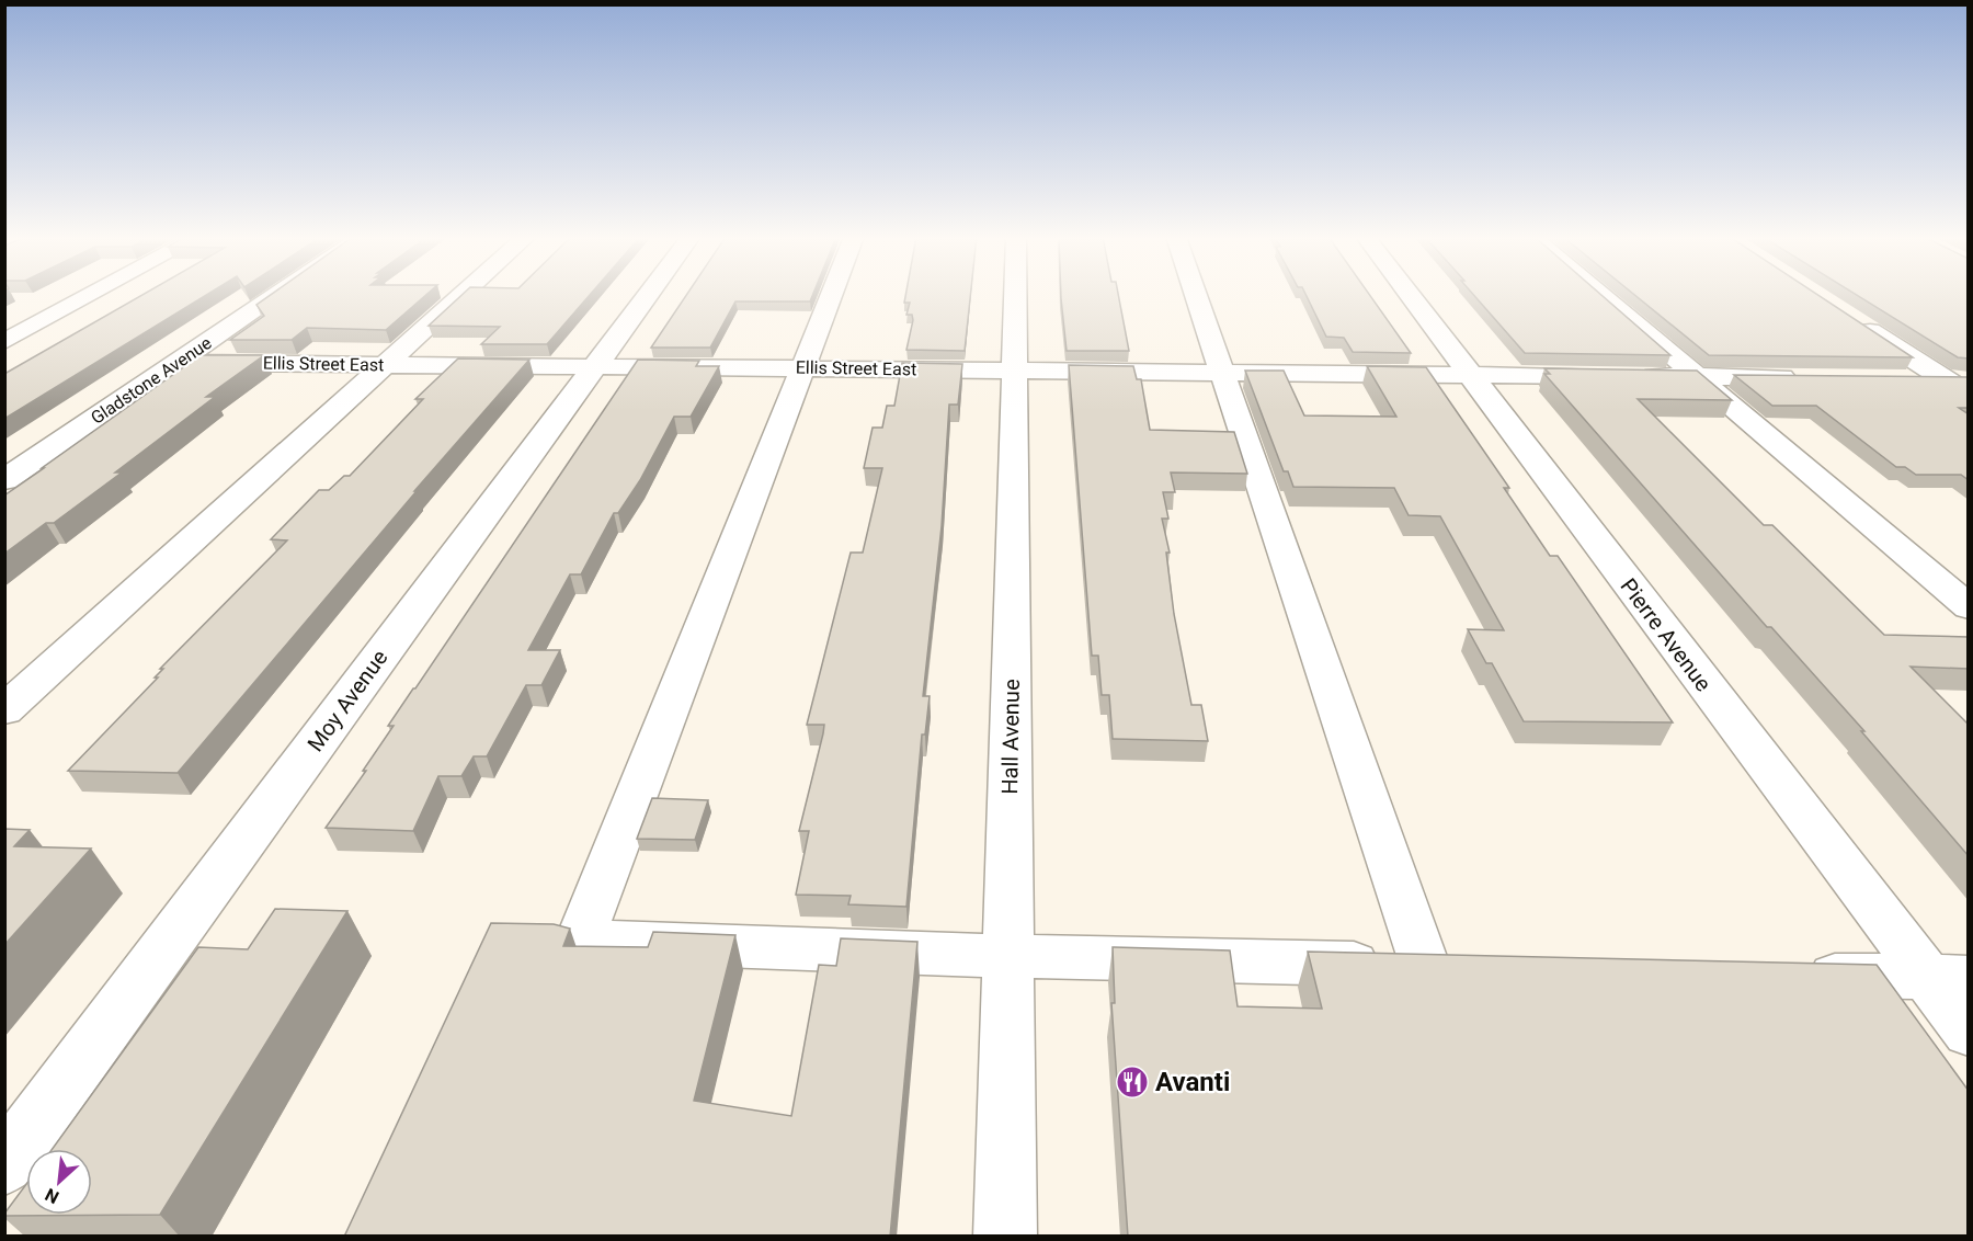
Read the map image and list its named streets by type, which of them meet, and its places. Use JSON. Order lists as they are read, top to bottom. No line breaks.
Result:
{"streets":{"street":["Ellis Street East","Gladstone Avenue","Pierre Avenue","Moy Avenue","Hall Avenue"]},"crossings":[["Ellis Street East","Gladstone Avenue"],["Ellis Street East","Pierre Avenue"],["Ellis Street East","Moy Avenue"],["Ellis Street East","Hall Avenue"]],"places":{"restaurant":["Avanti"]},"north":"bottom left"}
